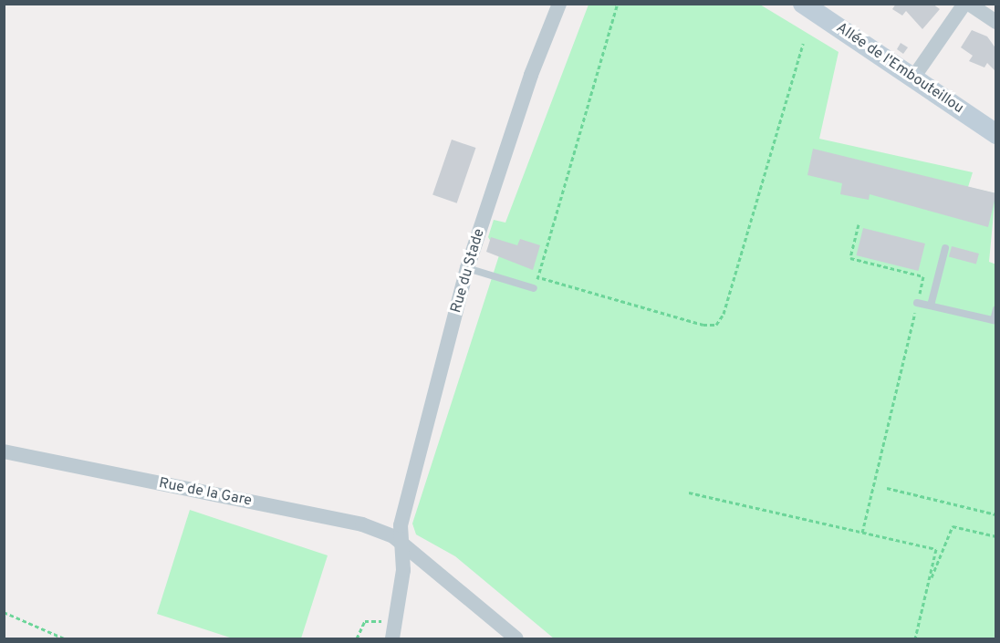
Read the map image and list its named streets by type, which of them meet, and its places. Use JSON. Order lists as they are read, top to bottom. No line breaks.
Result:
{"streets":{"street":["Allée de l'Embouteillou","Rue du Stade","Rue de la Gare"]},"crossings":[["Rue du Stade","Rue de la Gare"]]}
